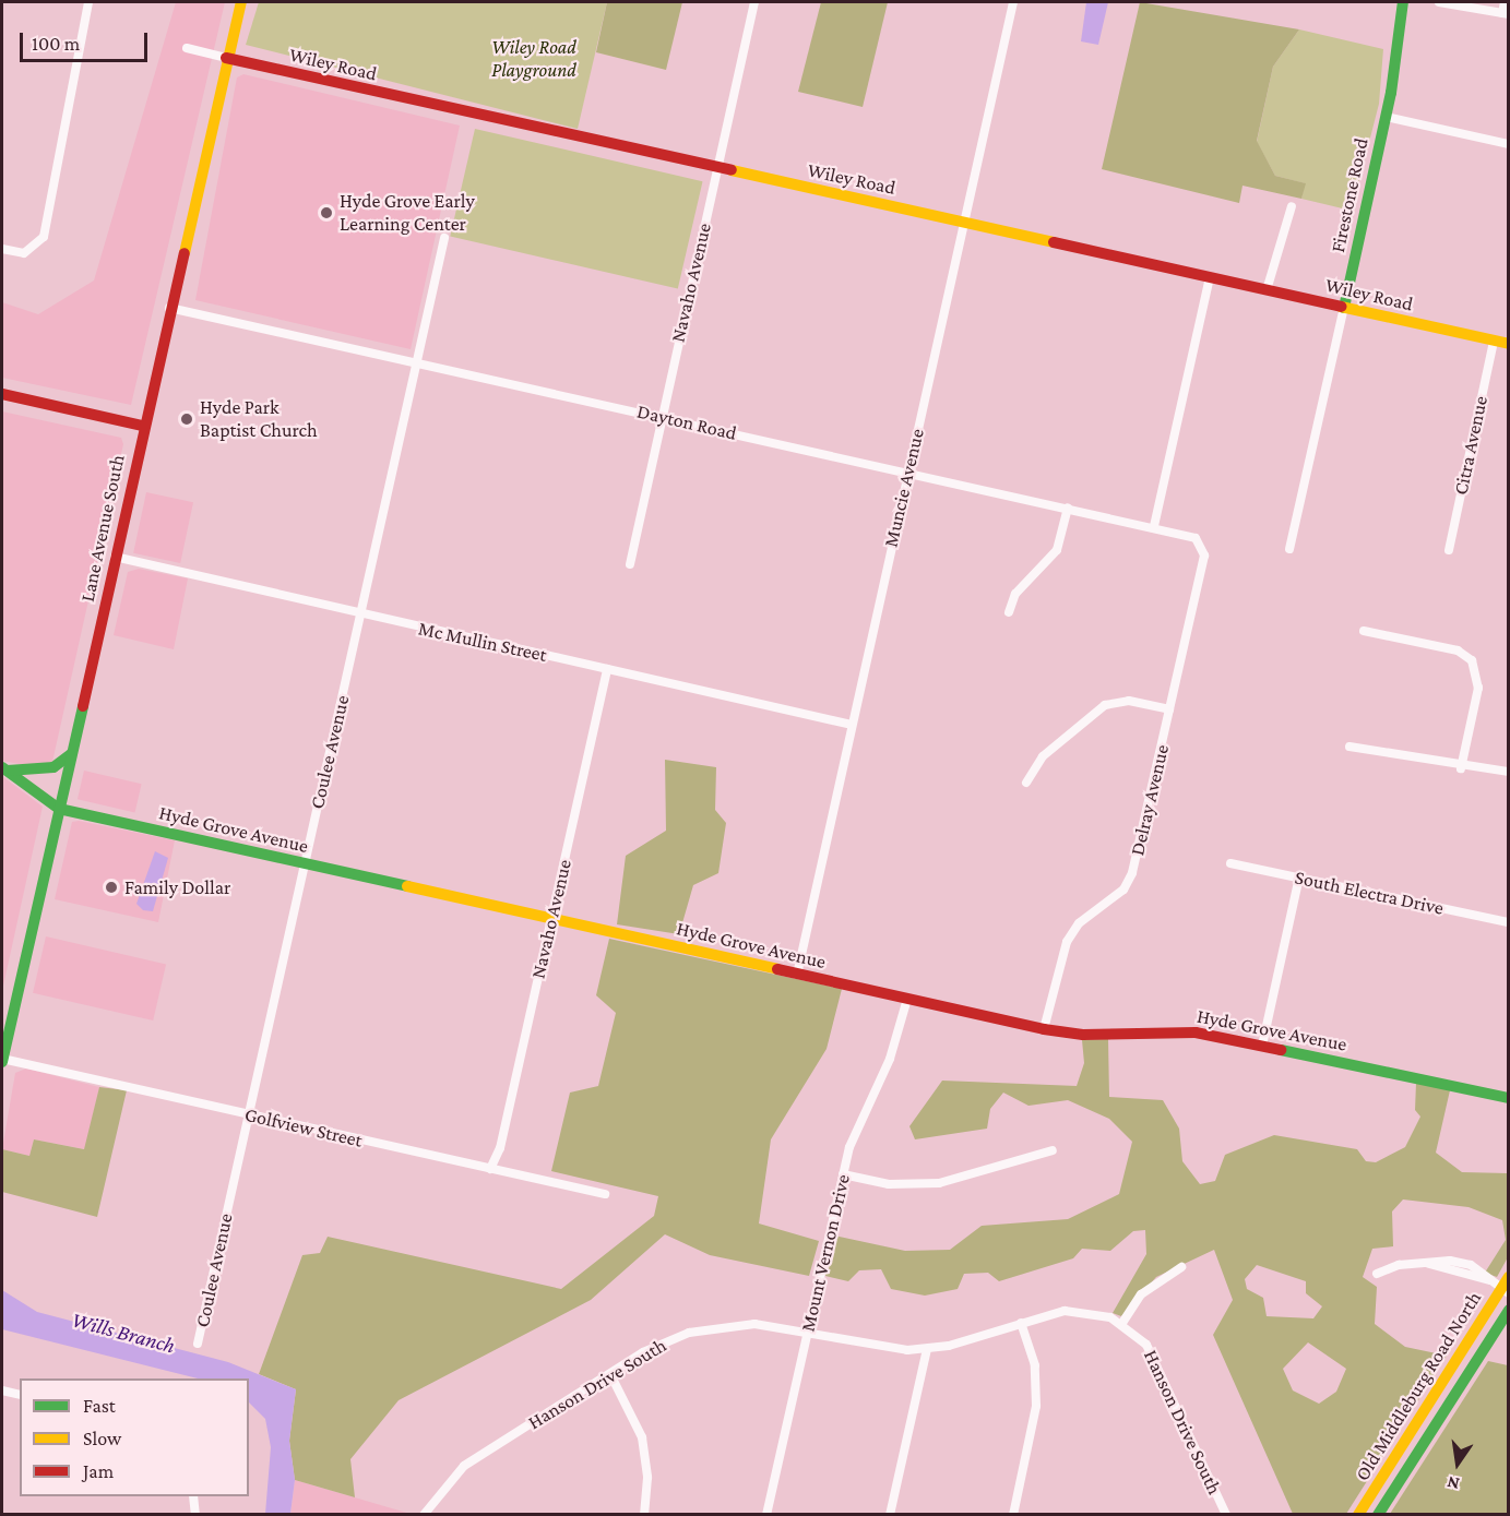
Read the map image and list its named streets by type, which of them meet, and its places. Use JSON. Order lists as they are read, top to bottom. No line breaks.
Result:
{"streets":{"street":["Wiley Road","Firestone Road","Navaho Avenue","Dayton Road","Citra Avenue","Muncie Avenue","Lane Avenue South","Mc Mullin Street","Coulee Avenue","Delray Avenue","Hyde Grove Avenue","South Electra Drive","Golfview Street","Mount Vernon Drive","Hanson Drive South","Old Middleburg Road North"]},"crossings":[["Wiley Road","Firestone Road"],["Wiley Road","Navaho Avenue"],["Wiley Road","Citra Avenue"],["Wiley Road","Muncie Avenue"],["Wiley Road","Lane Avenue South"],["Navaho Avenue","Dayton Road"],["Navaho Avenue","Mc Mullin Street"],["Navaho Avenue","Hyde Grove Avenue"],["Navaho Avenue","Golfview Street"],["Dayton Road","Muncie Avenue"],["Dayton Road","Lane Avenue South"],["Dayton Road","Coulee Avenue"],["Dayton Road","Delray Avenue"],["Muncie Avenue","Mc Mullin Street"],["Muncie Avenue","Hyde Grove Avenue"],["Lane Avenue South","Mc Mullin Street"],["Lane Avenue South","Hyde Grove Avenue"],["Lane Avenue South","Golfview Street"],["Mc Mullin Street","Coulee Avenue"],["Coulee Avenue","Hyde Grove Avenue"],["Coulee Avenue","Golfview Street"],["Delray Avenue","Hyde Grove Avenue"],["Hyde Grove Avenue","Mount Vernon Drive"],["Mount Vernon Drive","Hanson Drive South"]],"water":["Wills Branch"],"parks":["Wiley Road Playground"],"places":["Hyde Grove Early Learning Center","Hyde Park Baptist Church","Family Dollar"],"legend":["Fast","Slow","Jam"],"scale_bar":"100 m","north":"bottom"}
